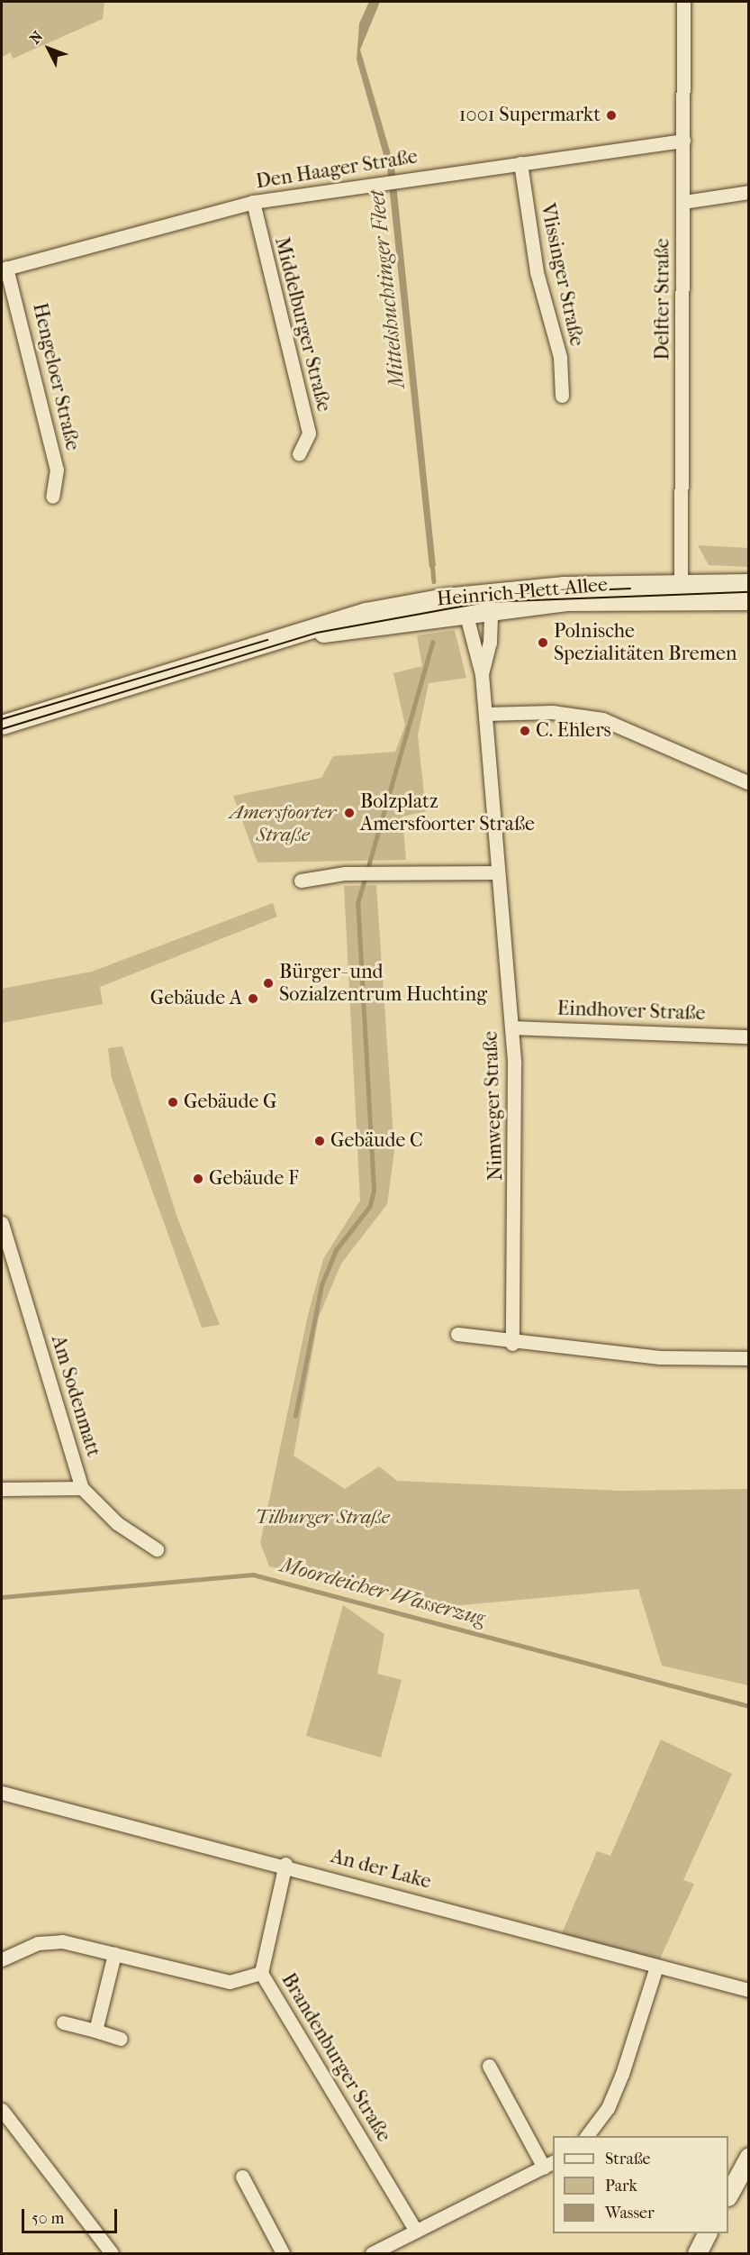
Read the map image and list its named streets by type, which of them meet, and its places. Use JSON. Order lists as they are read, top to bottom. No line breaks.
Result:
{"streets":{"main road":["Heinrich-Plett-Allee"],"street":["Den Haager Straße","Vlissinger Straße","Delfter Straße","Middelburger Straße","Hengeloer Straße","Eindhover Straße","Nimweger Straße","Am Sodenmatt","An der Lake","Brandenburger Straße"]},"crossings":[["Den Haager Straße","Vlissinger Straße"],["Den Haager Straße","Delfter Straße"],["Den Haager Straße","Middelburger Straße"],["Den Haager Straße","Hengeloer Straße"],["Delfter Straße","Heinrich-Plett-Allee"],["Heinrich-Plett-Allee","Nimweger Straße"],["Eindhover Straße","Nimweger Straße"],["An der Lake","Brandenburger Straße"]],"water":["Mittelshuchtinger Fleet","Moordeicher Wasserzug"],"parks":["Amersfoorter Straße","Tilburger Straße"],"places":["1001 Supermarkt","Polnische Spezialitäten Bremen","C. Ehlers","Bolzplatz Amersfoorter Straße","Bürger- und Sozialzentrum Huchting","Gebäude A","Gebäude G","Gebäude C","Gebäude F"],"legend":["Straße","Park","Wasser"],"scale_bar":"50 m","north":"top left"}
